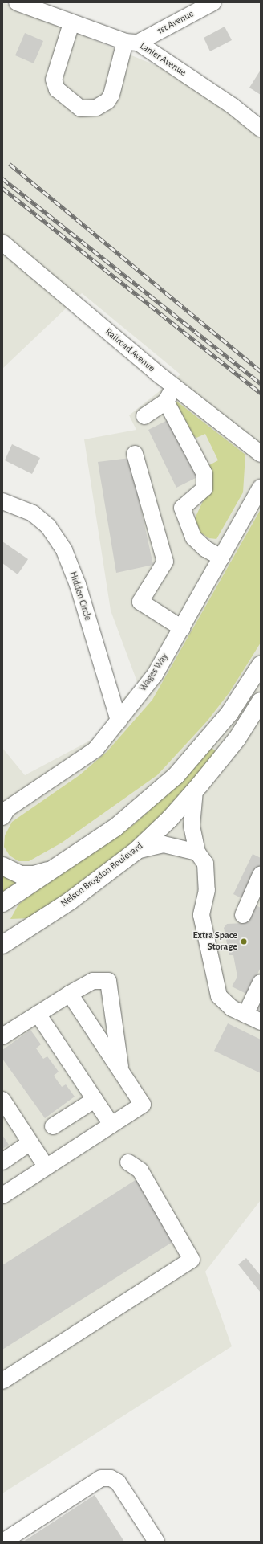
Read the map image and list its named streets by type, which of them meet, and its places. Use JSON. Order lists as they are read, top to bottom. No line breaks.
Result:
{"streets":{"highway":["Nelson Brogdon Boulevard"],"street":["1st Avenue","Lanier Avenue","Railroad Avenue","Hidden Circle","Wages Way"]},"crossings":[["1st Avenue","Lanier Avenue"],["Hidden Circle","Wages Way"]],"places":["Extra Space Storage"]}
